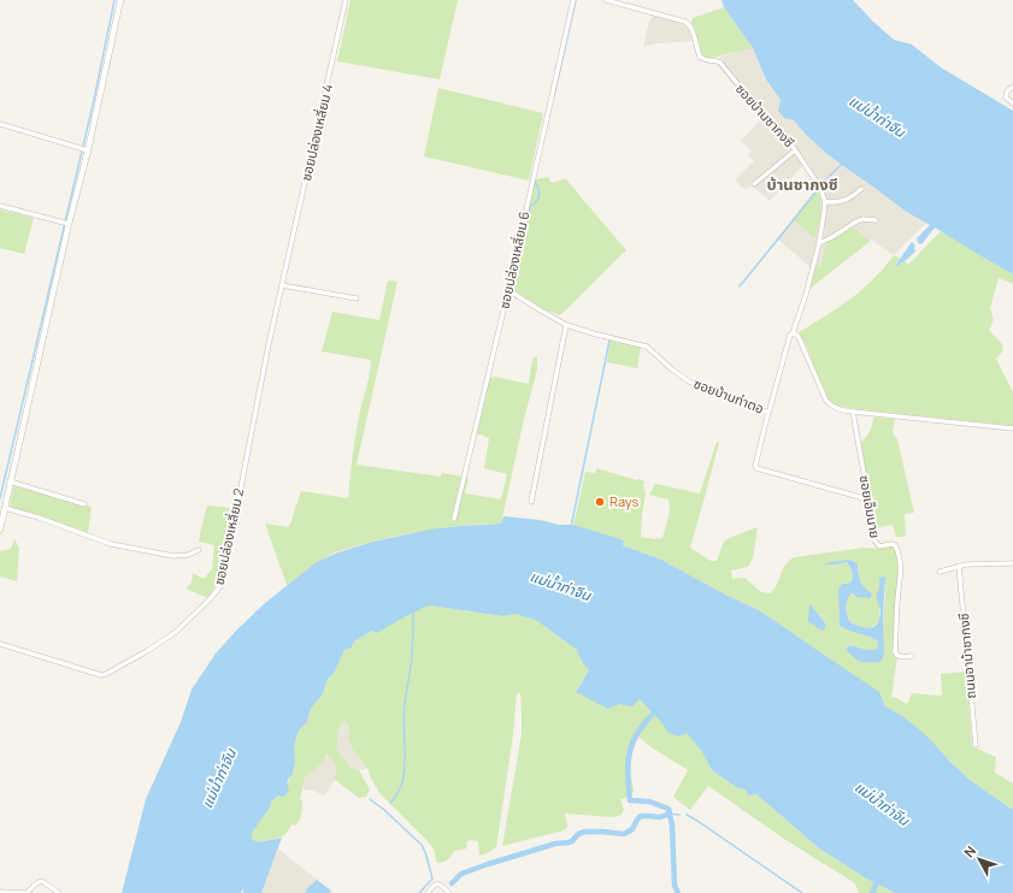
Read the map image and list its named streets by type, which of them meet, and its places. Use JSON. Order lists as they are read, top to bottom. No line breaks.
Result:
{"streets":{"street":["ซอยบ้านซากงซี","ซอยปล่องเหลี่ยม 4","ซอยปล่องเหลี่ยม 6","ซอยบ้านท่าตอ","ซอยเอ็มนาย","ซอยปล่องเหลี่ยม 2","ถนนอาม้าซากงซี"]},"crossings":[["ซอยบ้านซากงซี","ซอยบ้านท่าตอ"],["ซอยปล่องเหลี่ยม 4","ซอยปล่องเหลี่ยม 2"],["ซอยปล่องเหลี่ยม 6","ซอยบ้านท่าตอ"]],"districts":["บ้านซากงซี"],"water":["แม่น้ำท่าจีน"],"places":["Rays"],"north":"top left"}
